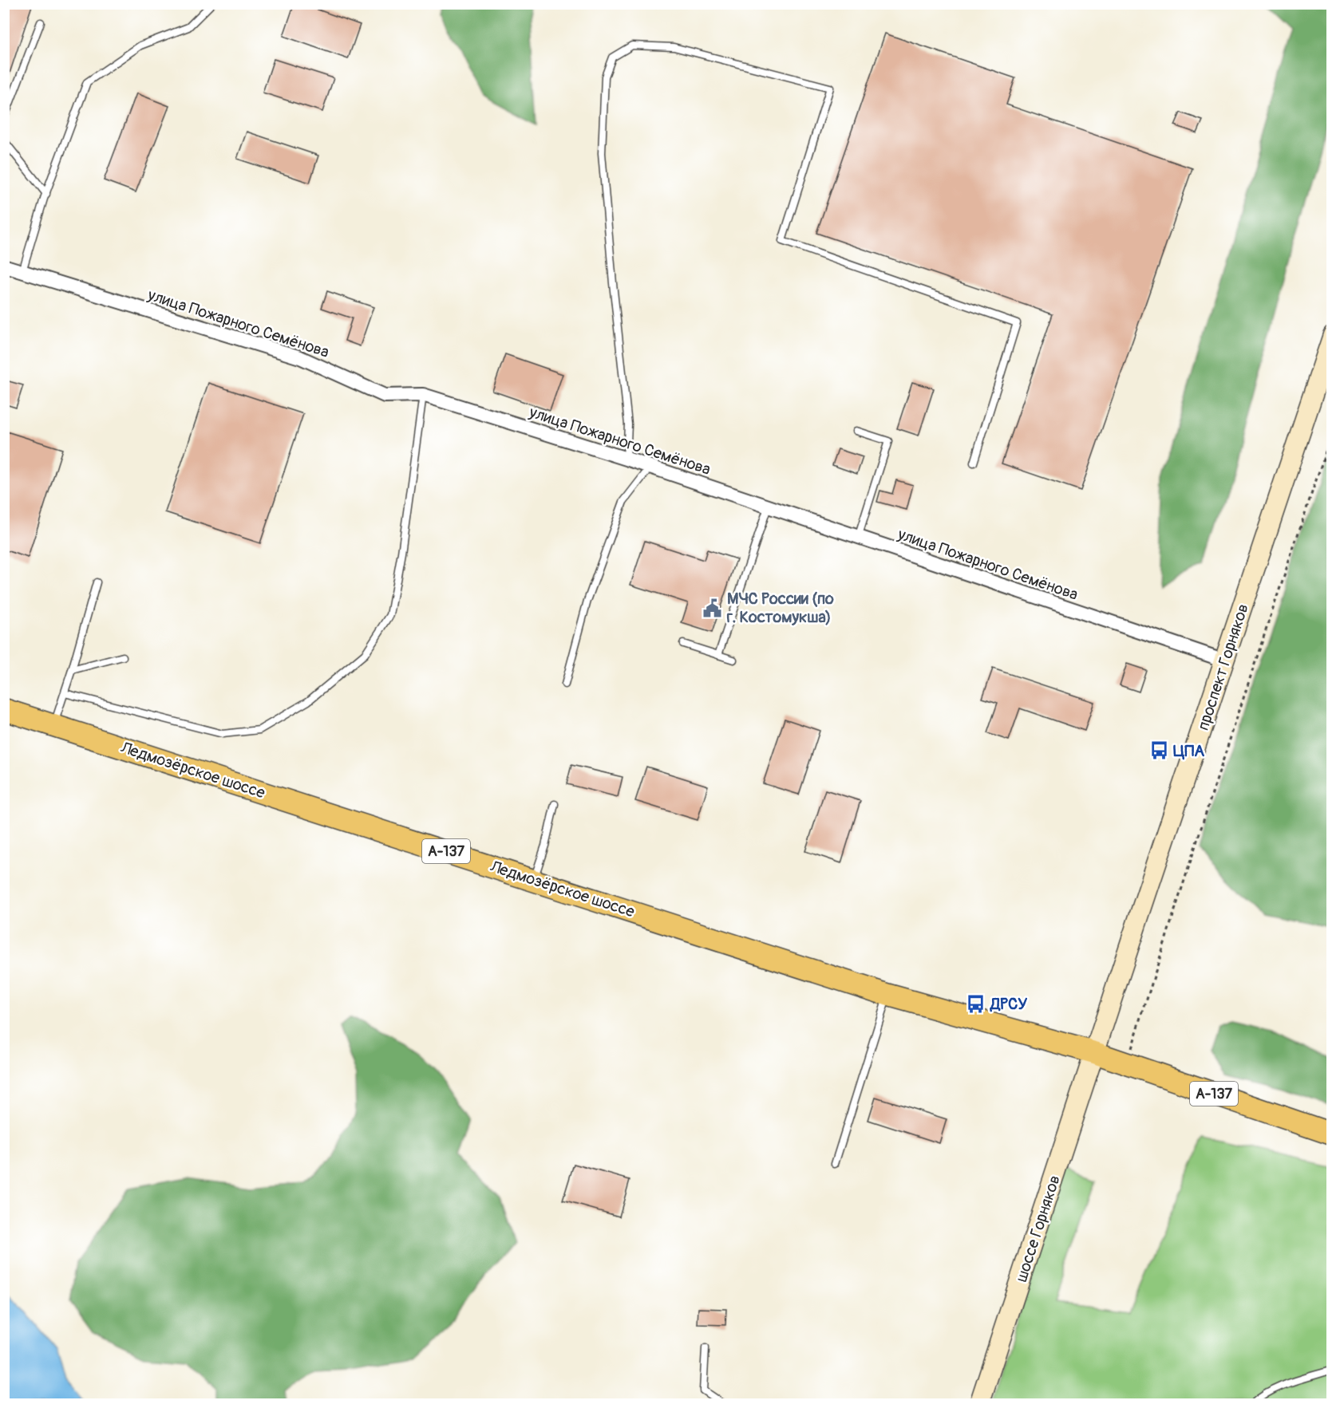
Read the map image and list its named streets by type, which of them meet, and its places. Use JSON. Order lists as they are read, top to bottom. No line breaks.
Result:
{"streets":{"main road":["проспект Горняков","Ледмозёрское шоссе","А-137","шоссе Горняков"],"street":["улица Пожарного Семёнова"]},"crossings":[["улица Пожарного Семёнова","проспект Горняков"],["проспект Горняков","Ледмозёрское шоссе"],["проспект Горняков","А-137"],["проспект Горняков","шоссе Горняков"],["Ледмозёрское шоссе","А-137"],["Ледмозёрское шоссе","шоссе Горняков"],["А-137","шоссе Горняков"]],"places":{"public building":["МЧС России (по г. Костомукша)"],"bus stop":["ЦПА","ДРСУ"]}}
